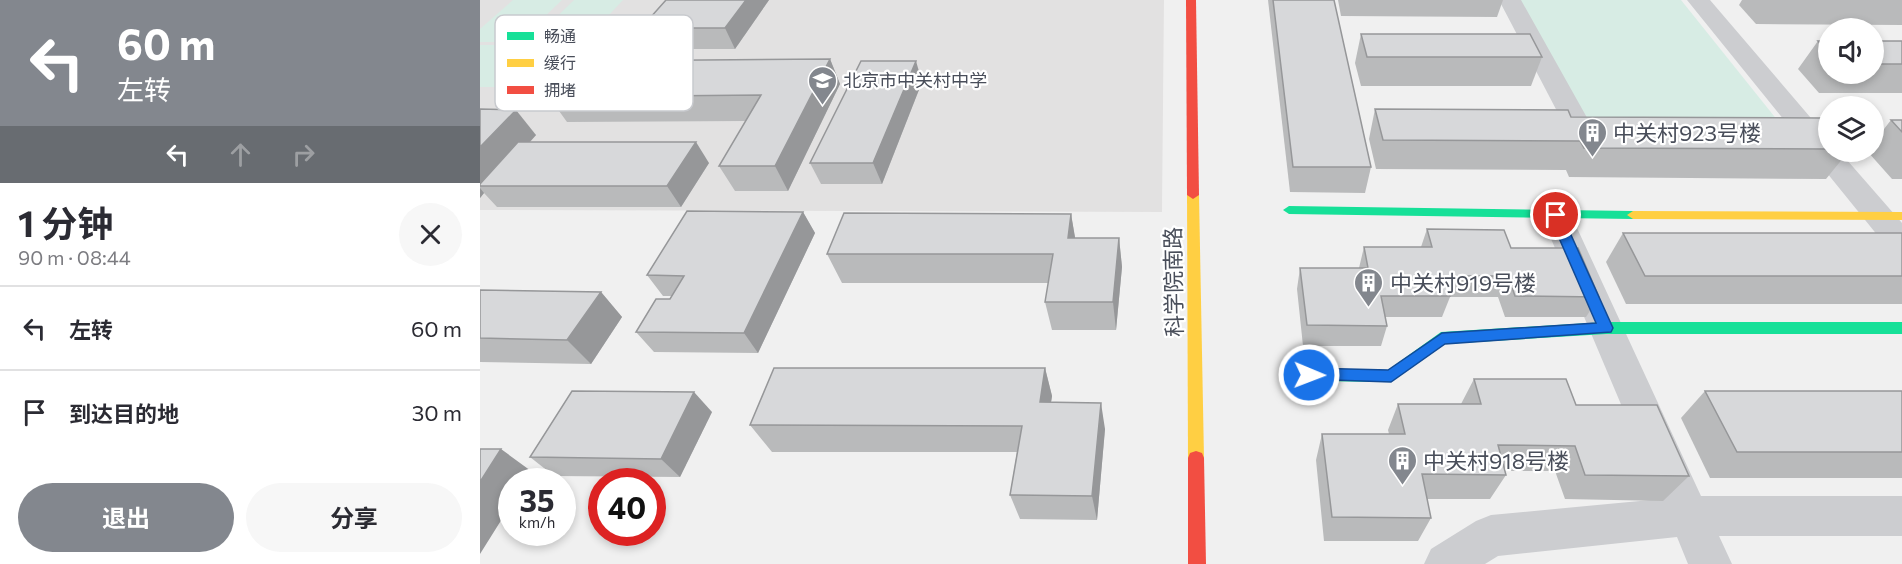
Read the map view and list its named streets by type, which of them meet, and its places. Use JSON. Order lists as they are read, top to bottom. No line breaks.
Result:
{"streets":{"street":["科学院南路"]},"places":{"school or university":["北京市中关村中学"],"building":["中关村923号楼","中关村919号楼","中关村918号楼"]},"legend":["畅通","缓行","拥堵"],"page":{"turn":["60 m","左转"],"heading":["1 分钟","90 m · 08:44"],"list":[{"name":"左转","value":"60 m"},{"name":"到达目的地","value":"30 m"}],"speed":"35 km/h","limit":"40","buttons":["退出","分享"]}}
